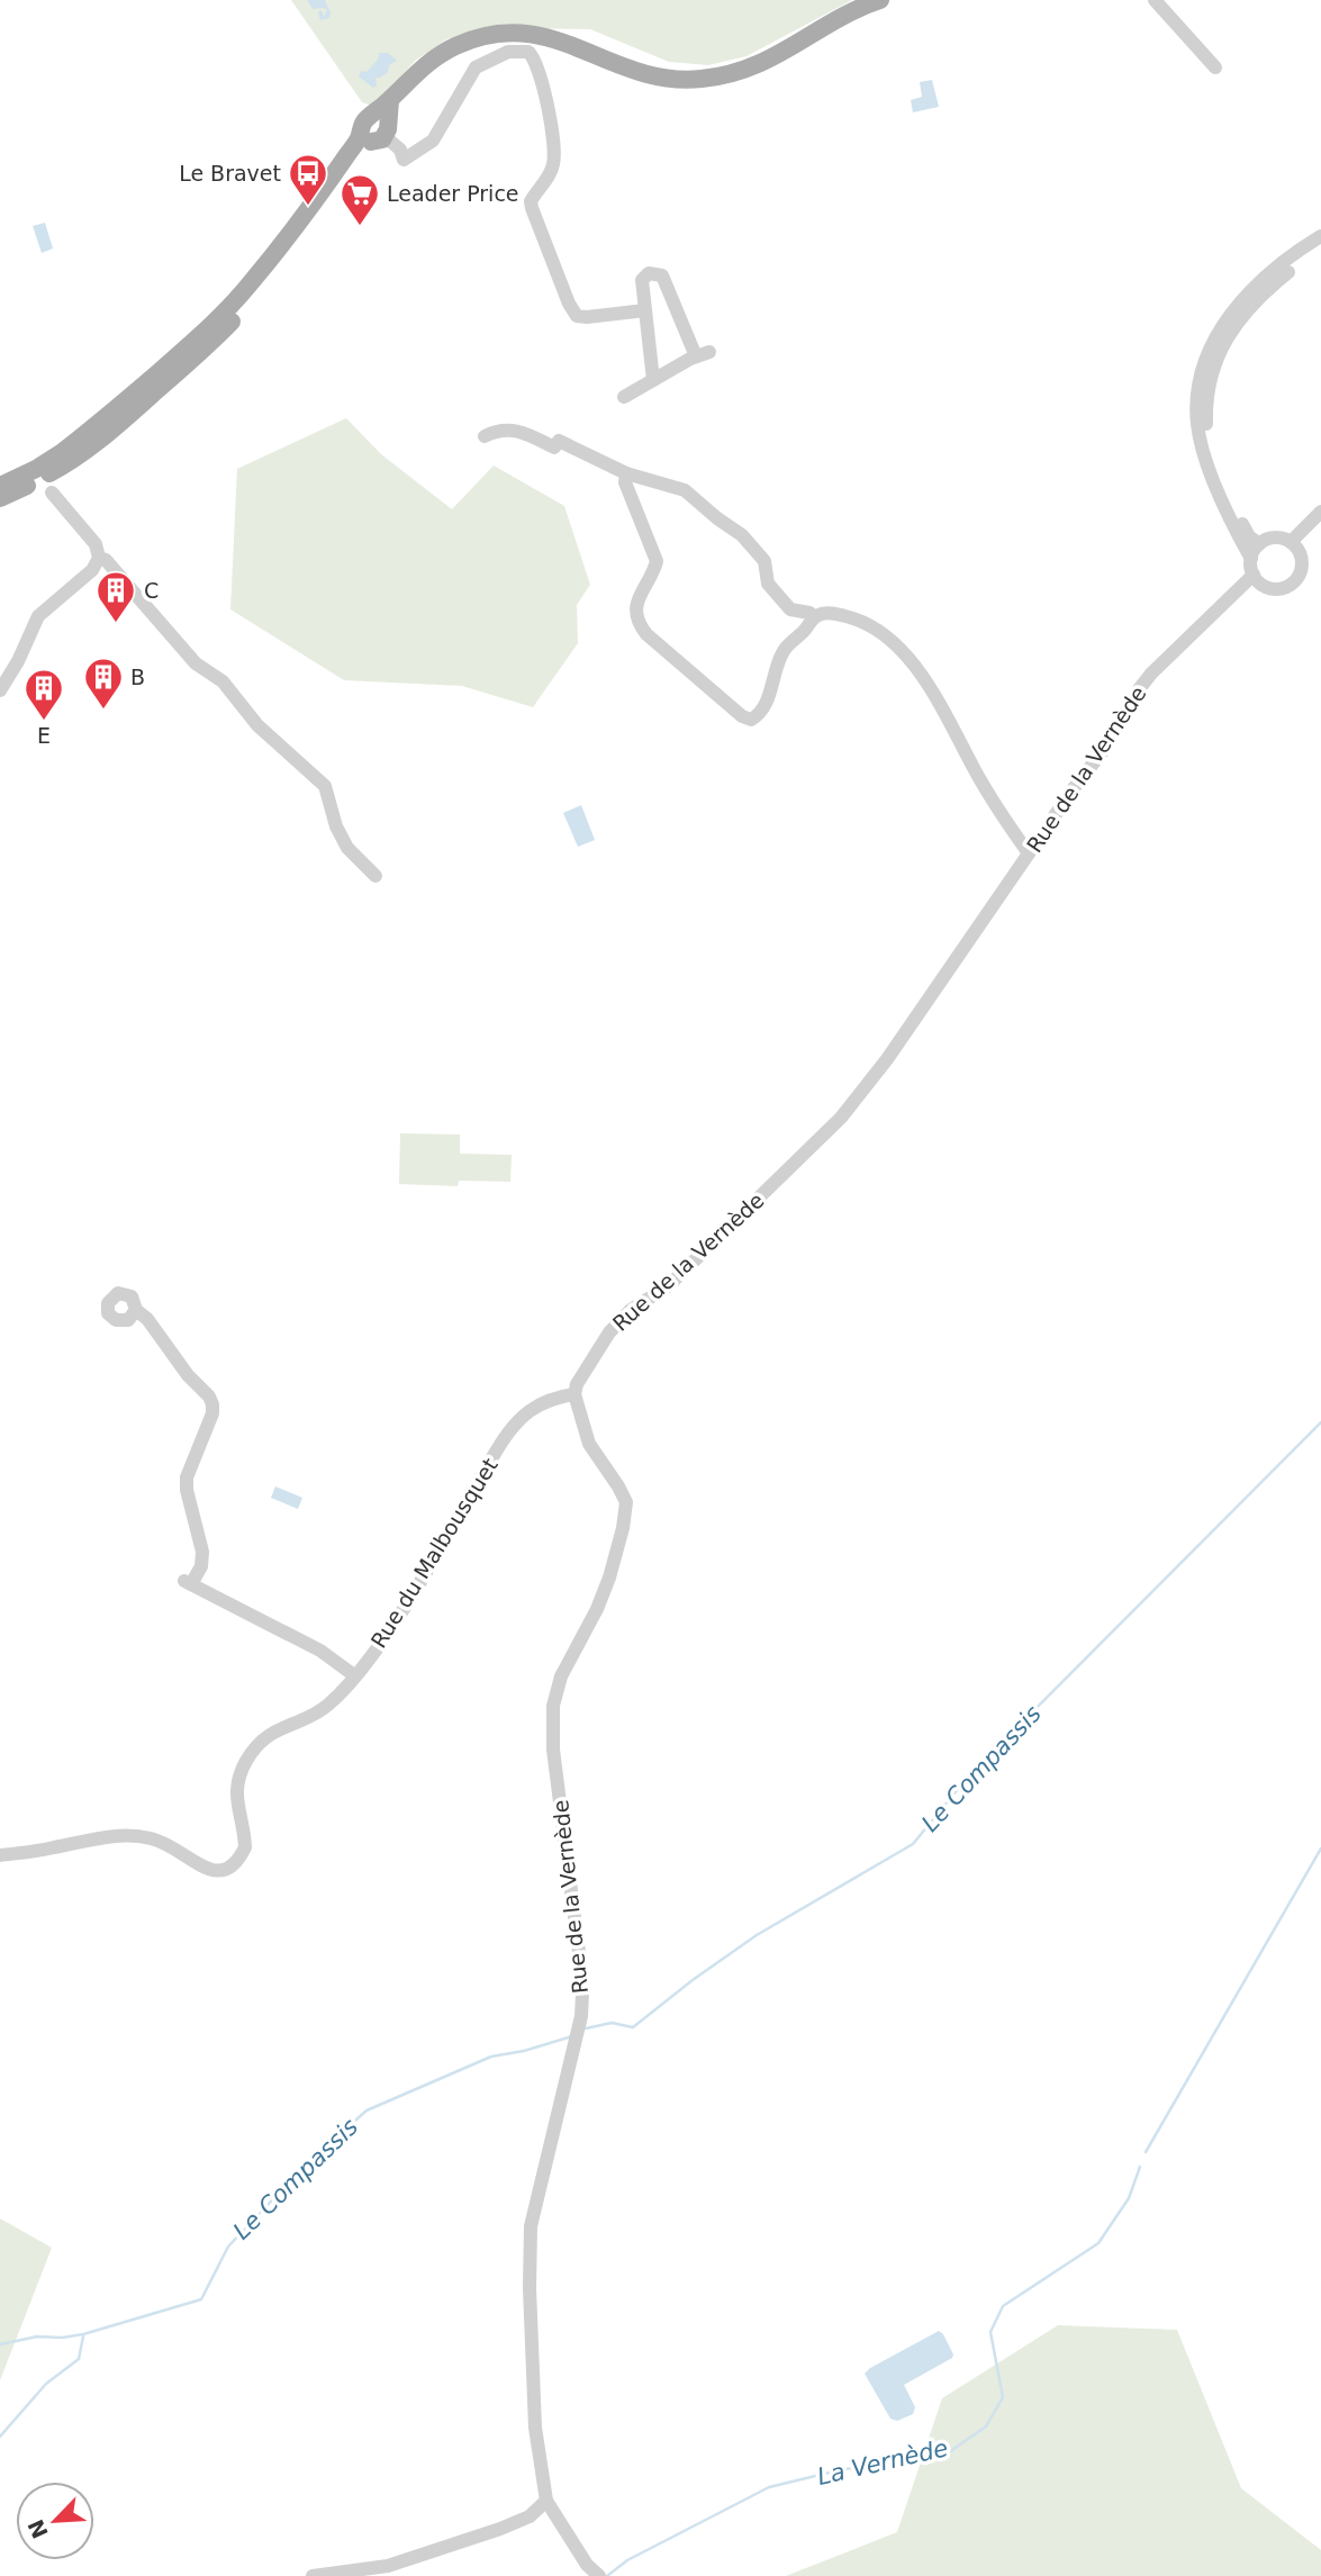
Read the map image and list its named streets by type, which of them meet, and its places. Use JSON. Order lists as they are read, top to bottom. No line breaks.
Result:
{"streets":{"street":["Rue de la Vernède","Rue du Malbousquet"]},"crossings":[["Rue de la Vernède","Rue du Malbousquet"]],"water":["Le Compassis","La Vernède"],"places":{"bus stop":["Le Bravet"],"supermarket":["Leader Price"],"building":["C","B","E"]},"north":"bottom left"}
